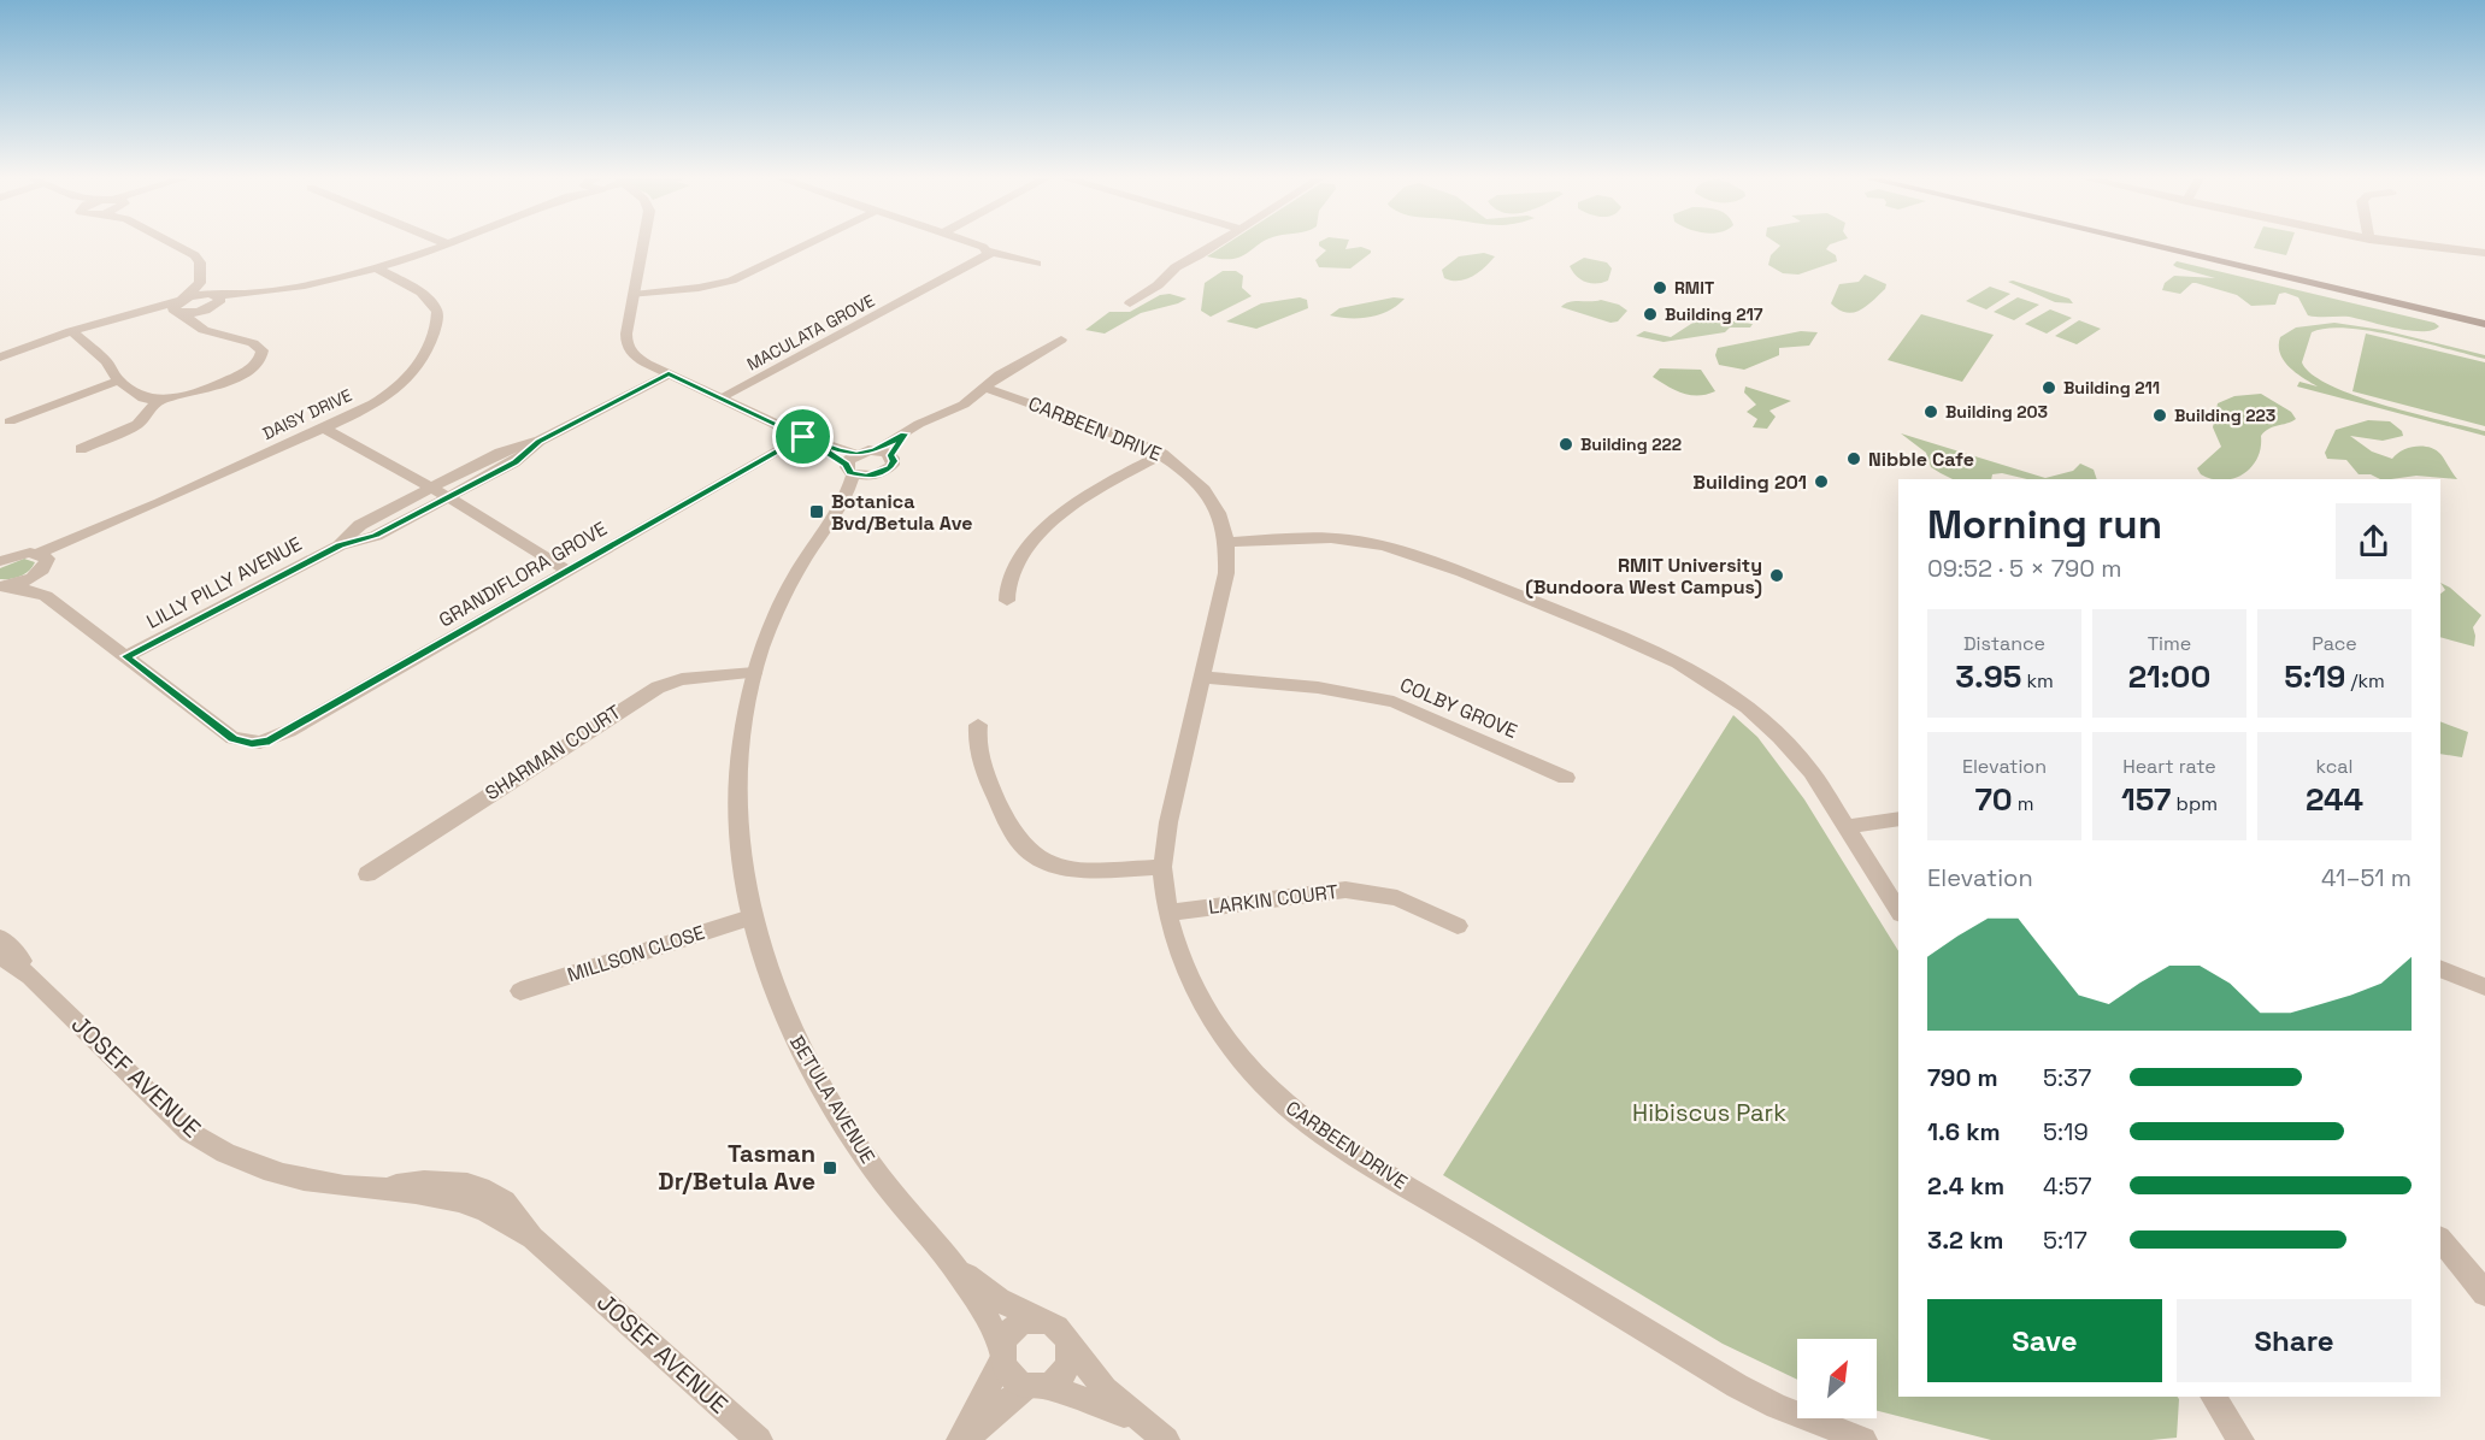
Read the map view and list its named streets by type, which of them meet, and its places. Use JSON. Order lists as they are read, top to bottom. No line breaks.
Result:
{"streets":{"street":["MACULATA GROVE","DAISY DRIVE","CARBEEN DRIVE","GRANDIFLORA GROVE","LILLY PILLY AVENUE","COLBY GROVE","SHARMAN COURT","LARKIN COURT","MILLSON CLOSE","JOSEF AVENUE","BETULA AVENUE"]},"crossings":[["CARBEEN DRIVE","COLBY GROVE"],["CARBEEN DRIVE","LARKIN COURT"],["GRANDIFLORA GROVE","LILLY PILLY AVENUE"],["SHARMAN COURT","BETULA AVENUE"],["MILLSON CLOSE","BETULA AVENUE"]],"parks":["Hibiscus Park"],"places":{"other":["RMIT","Building 217","Building 211","Building 203","Building 223","Building 222","Nibble Cafe","Building 201","RMIT University (Bundoora West Campus)"],"transit":["Botanica Bvd/Betula Ave","Tasman Dr/Betula Ave"]},"north":"top right","page":{"heading":["Morning run","09:52 · 5 × 790 m"],"stats":[["Distance","3.95 km"],["Time","21:00"],["Pace","5:19 /km"],["Elevation","70 m"],["Heart rate","157 bpm"],["kcal","244"]],"chart":["Elevation","41–51 m"],"list":[{"name":"790 m","note":"5:37"},{"name":"1.6 km","note":"5:19"},{"name":"2.4 km","note":"4:57"},{"name":"3.2 km","note":"5:17"}],"buttons":["Save","Share"]}}
